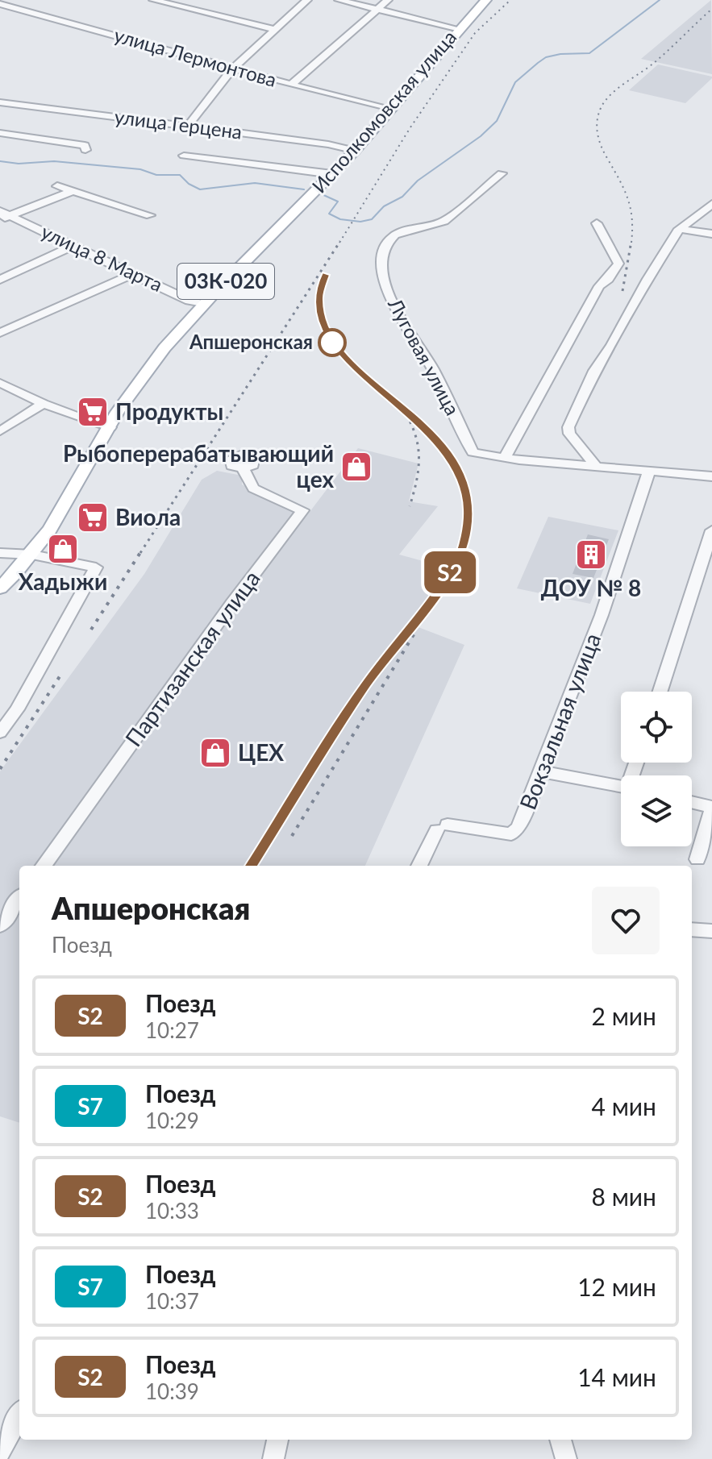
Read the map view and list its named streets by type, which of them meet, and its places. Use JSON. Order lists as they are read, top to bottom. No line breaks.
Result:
{"streets":{"main road":["Исполкомовская улица","03К-020"],"street":["улица Лермонтова","улица Герцена","улица 8 Марта","Луговая улица","Партизанская улица","Вокзальная улица"]},"crossings":[["улица Лермонтова","Исполкомовская улица"],["Исполкомовская улица","улица Герцена"],["Исполкомовская улица","улица 8 Марта"]],"places":{"other":["Апшеронская"],"supermarket":["Продукты","Виола"],"shop":["Рыбоперерабатывающий цех","Хадыжи","ЦЕХ"],"building":["ДОУ № 8"]},"page":{"on_map":"S2","heading":["Апшеронская","Поезд"],"list":[{"mark":"S2","name":"Поезд","note":"10:27","value":"2 мин"},{"mark":"S7","name":"Поезд","note":"10:29","value":"4 мин"},{"mark":"S2","name":"Поезд","note":"10:33","value":"8 мин"},{"mark":"S7","name":"Поезд","note":"10:37","value":"12 мин"},{"mark":"S2","name":"Поезд","note":"10:39","value":"14 мин"}]}}
